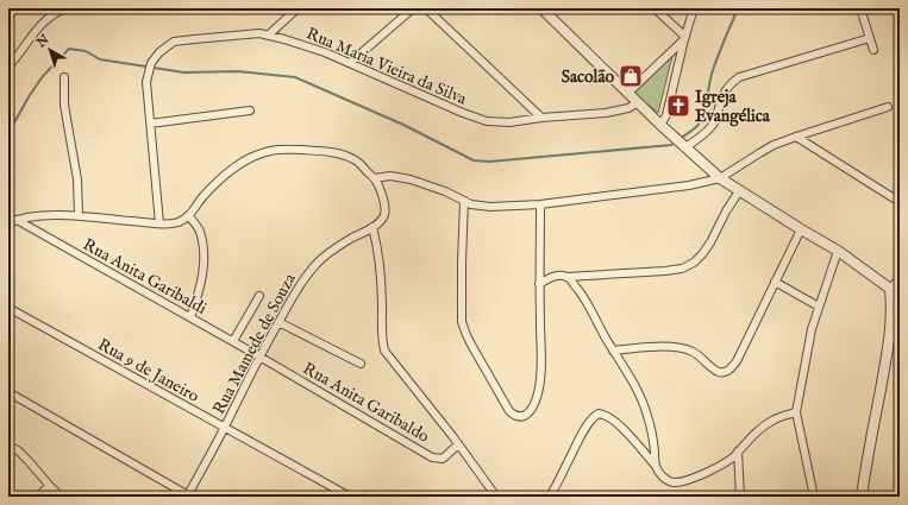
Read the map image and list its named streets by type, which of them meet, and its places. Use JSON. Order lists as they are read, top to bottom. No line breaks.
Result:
{"streets":{"street":["Rua Maria Vieira da Silva","Rua Anita Garibaldi","Rua Mamede de Souza","Rua 9 de Janeiro","Rua Anita Garibaldo"]},"crossings":[["Rua Anita Garibaldi","Rua Mamede de Souza"],["Rua Anita Garibaldi","Rua Anita Garibaldo"],["Rua Mamede de Souza","Rua 9 de Janeiro"],["Rua Mamede de Souza","Rua Anita Garibaldo"]],"places":{"shop":["Sacolão"],"church":["Igreja Evangélica"]},"north":"top left"}
